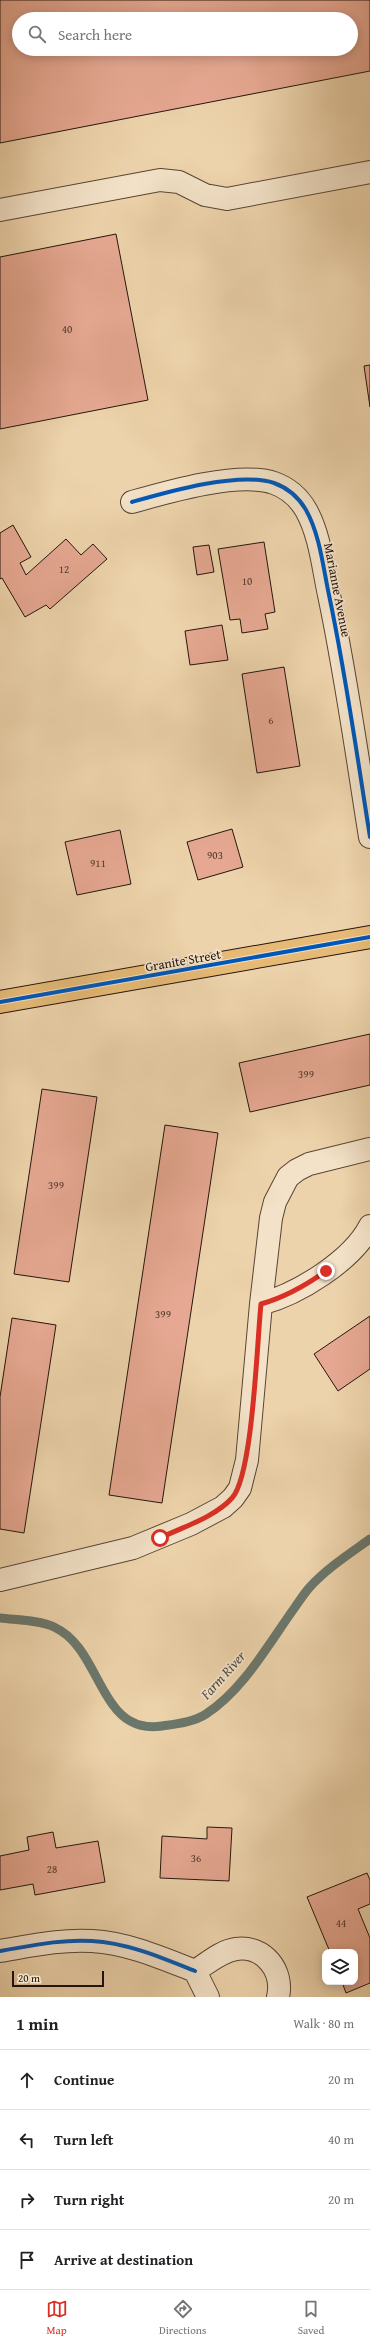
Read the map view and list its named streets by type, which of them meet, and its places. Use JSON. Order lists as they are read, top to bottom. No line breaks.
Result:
{"streets":{"main road":["Granite Street"],"street":["Marianne Avenue"]},"water":["Farm River"],"house_numbers":["40","12","10","6","903","911","399","399","399","36","28","44"],"scale_bar":"20 m","page":{"search":"Search here","scale":"20 m","heading":["1 min","Walk · 80 m"],"list":[["Continue","20 m"],["Turn left","40 m"],["Turn right","20 m"],"Arrive at destination"],"nav":["Map","Directions","Saved"]}}
